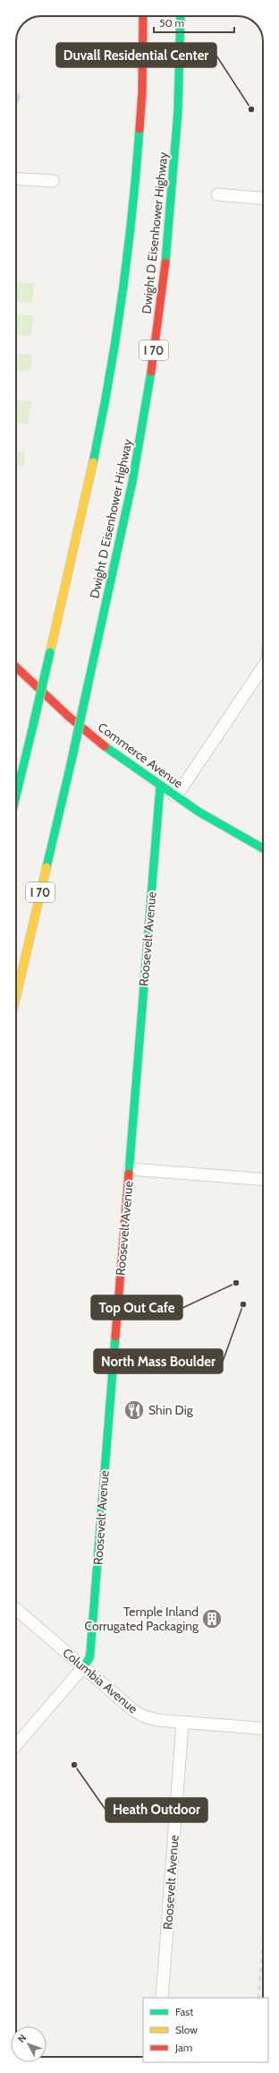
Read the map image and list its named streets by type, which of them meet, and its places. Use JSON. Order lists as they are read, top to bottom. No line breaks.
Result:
{"streets":{"main road":["Dwight D Eisenhower Highway","I 70","Commerce Avenue","Roosevelt Avenue"],"street":["Columbia Avenue"]},"crossings":[["Commerce Avenue","Roosevelt Avenue"],["Roosevelt Avenue","Columbia Avenue"]],"places":{"other":["Duvall Residential Center","Top Out Cafe","North Mass Boulder","Heath Outdoor"],"restaurant":["Shin Dig"],"building":["Temple Inland Corrugated Packaging"]},"legend":["Fast","Slow","Jam"],"scale_bar":"50 m","north":"top left"}
